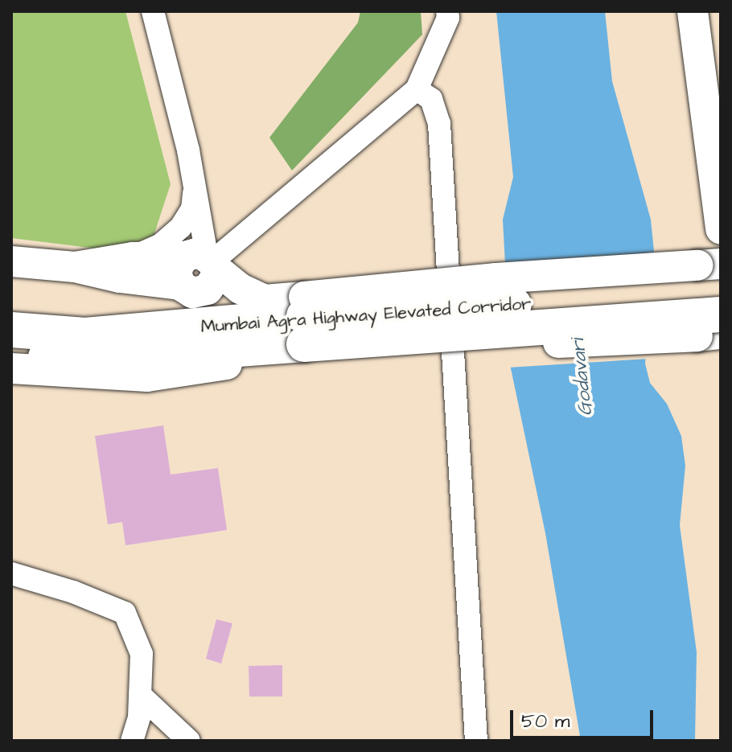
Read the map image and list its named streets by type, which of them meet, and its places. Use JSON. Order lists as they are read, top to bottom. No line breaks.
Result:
{"streets":{"highway":["Mumbai Agra Highway Elevated Corridor"]},"water":["Godavari"],"scale_bar":"50 m"}
